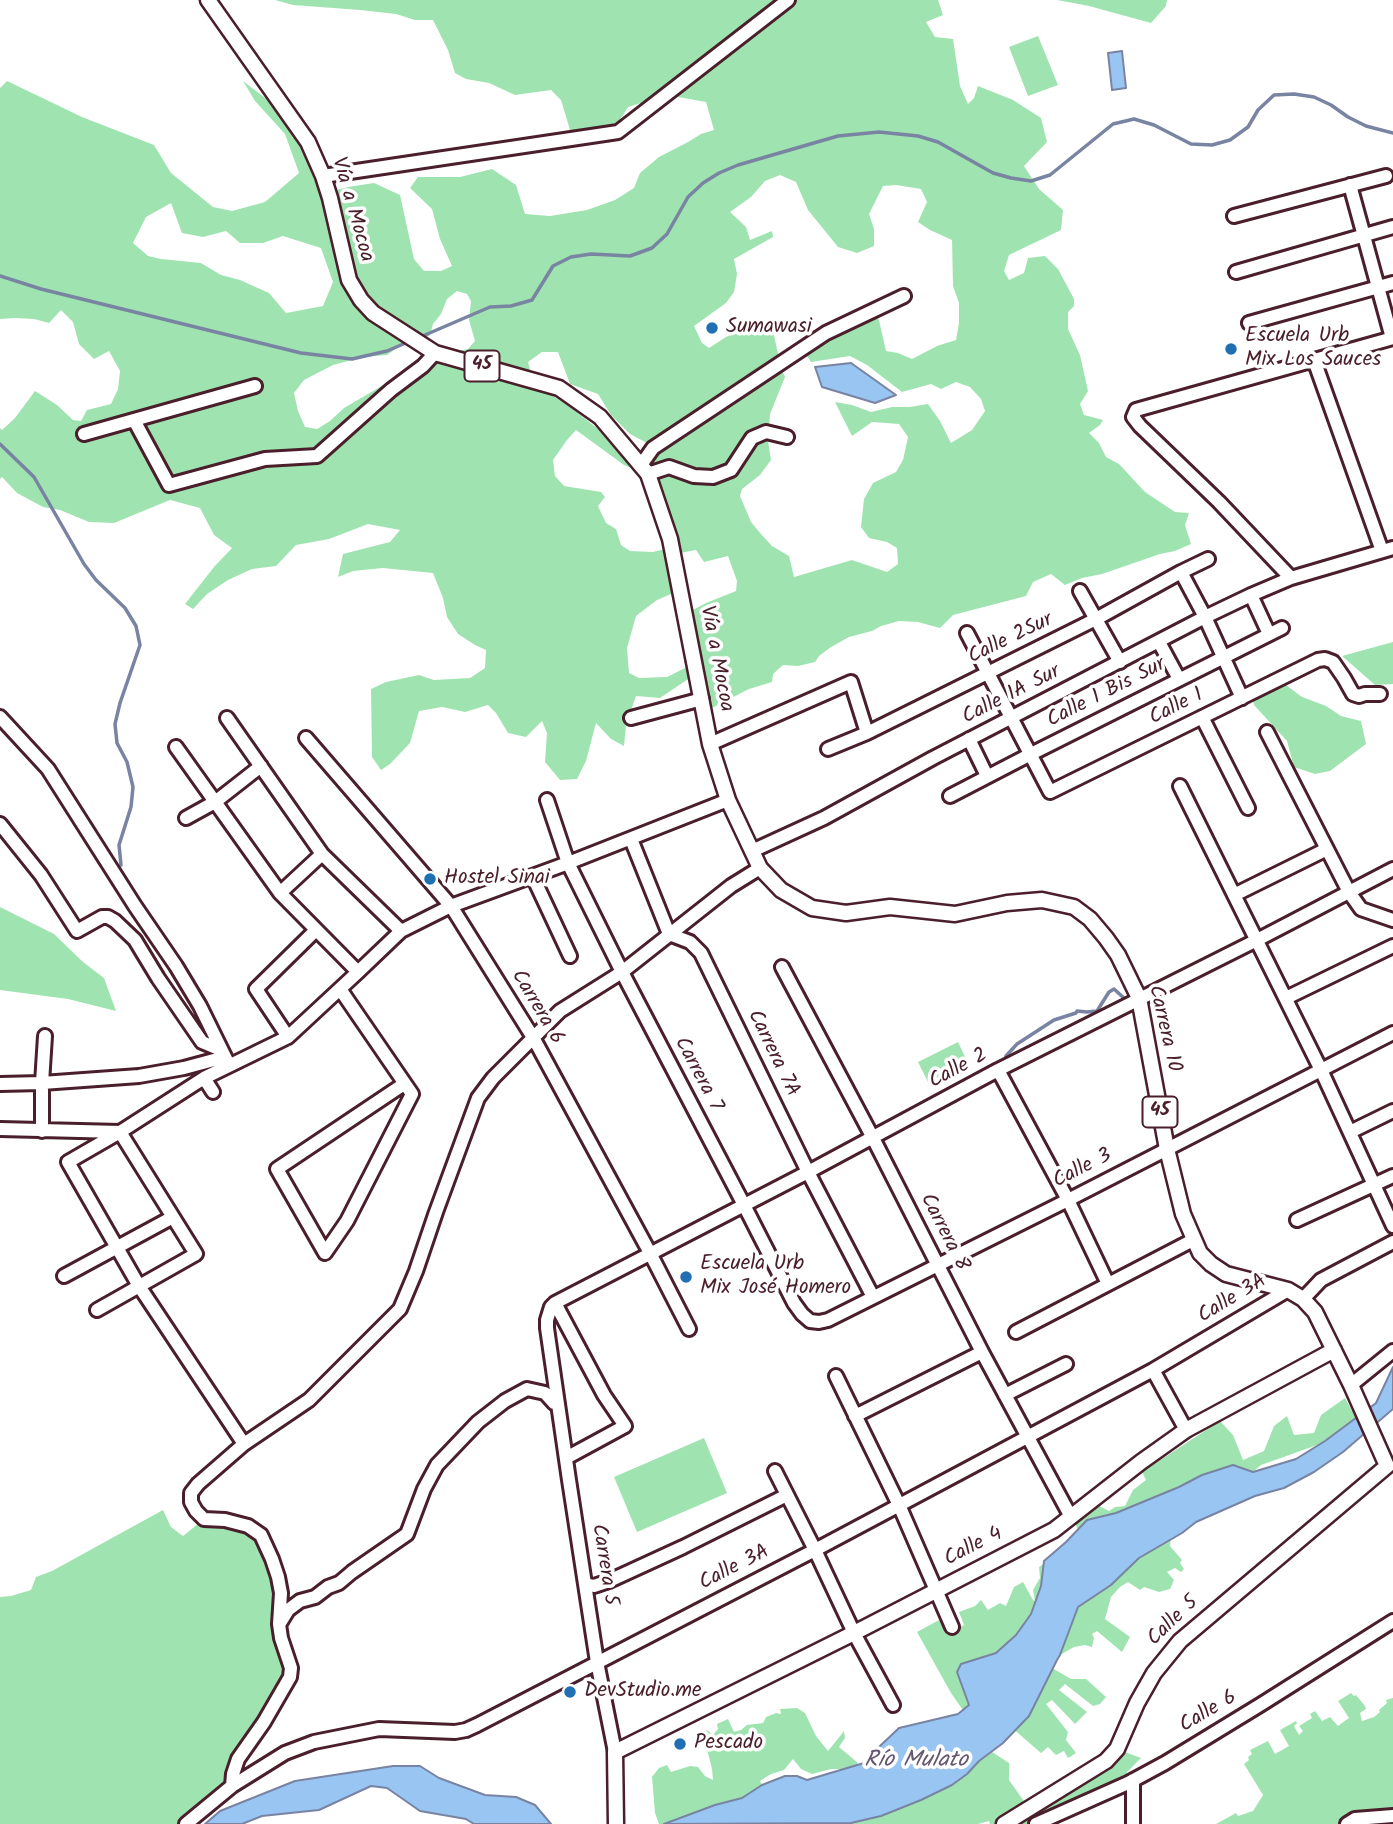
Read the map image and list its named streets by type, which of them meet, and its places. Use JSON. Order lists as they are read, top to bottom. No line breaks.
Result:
{"streets":{"main road":["Vía a Mocoa","45","Carrera 10","Calle 4","Carrera 5","Calle 5"],"street":["Calle 2Sur","Calle 1 Bis Sur","Calle 1A Sur","Calle 1","Carrera 6","Carrera 7A","Calle 2","Carrera 7","Calle 3","Carrera 8","Calle 3A","Calle 6"]},"crossings":[["Vía a Mocoa","Carrera 10"],["Calle 1 Bis Sur","Calle 1"],["Calle 1A Sur","Carrera 10"],["Carrera 6","Calle 2"],["Carrera 10","Calle 2"],["Carrera 10","Calle 3"],["Carrera 10","Calle 3A"],["Carrera 10","Calle 4"],["Carrera 10","Calle 5"],["Carrera 7A","Calle 2"],["Carrera 7A","Calle 3"],["Calle 2","Carrera 7"],["Calle 2","Carrera 8"],["Calle 2","Carrera 5"],["Carrera 7","Calle 3"],["Calle 3","Carrera 8"],["Carrera 8","Calle 3A"],["Carrera 8","Calle 4"],["Calle 3A","Carrera 5"],["Calle 4","Carrera 5"]],"water":["Río Mulato"],"places":["Sumawasi","Escuela Urb Mix Los Sauces","Hostel Sinai","Escuela Urb Mix José Homero","DevStudio.me","Pescado"]}
